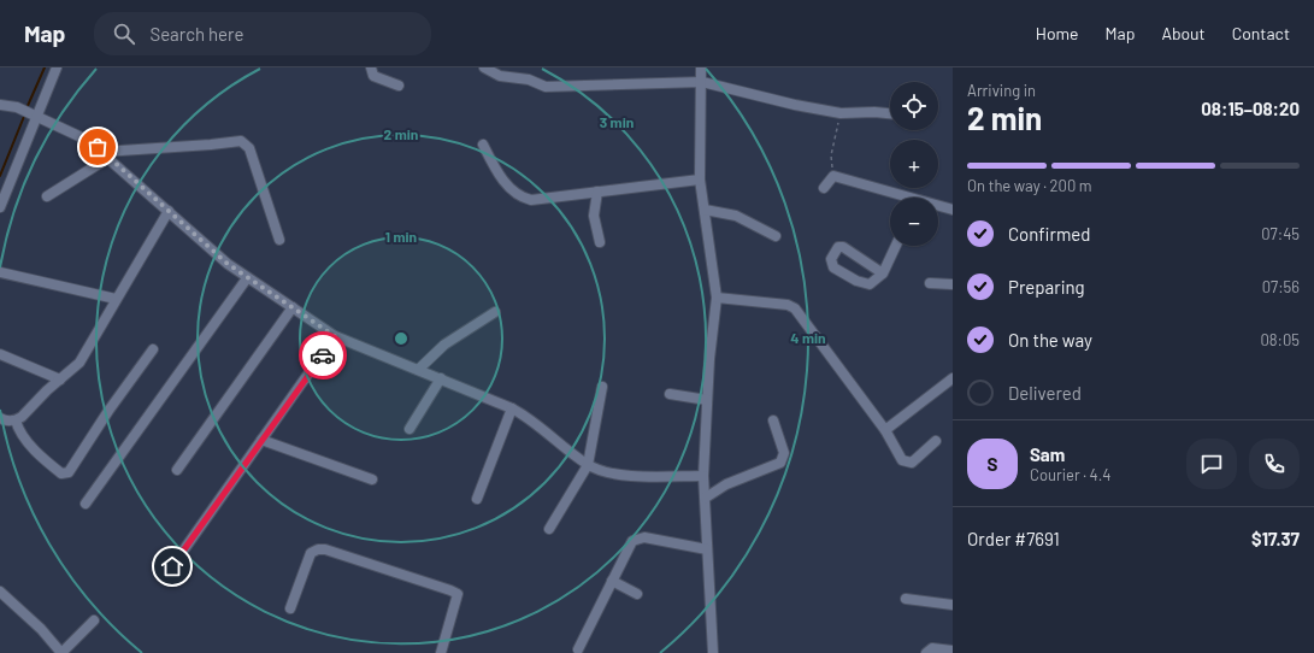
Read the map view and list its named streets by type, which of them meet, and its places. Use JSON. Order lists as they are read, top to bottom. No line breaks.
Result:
{"page":{"header":"Map","search":"Search here","nav":["Home","Map","About","Contact"],"heading":["2 min","Arriving in","08:15–08:20"],"panel":["Sam","Courier · 4.4","Order #7691","$17.37"],"map_buttons":["+","−"],"bar":"On the way · 200 m","list":[["Confirmed","07:45"],["Preparing","07:56"],["On the way","08:05"],"Delivered"],"round":"S"},"rings":["3 min","2 min","1 min","4 min"]}
